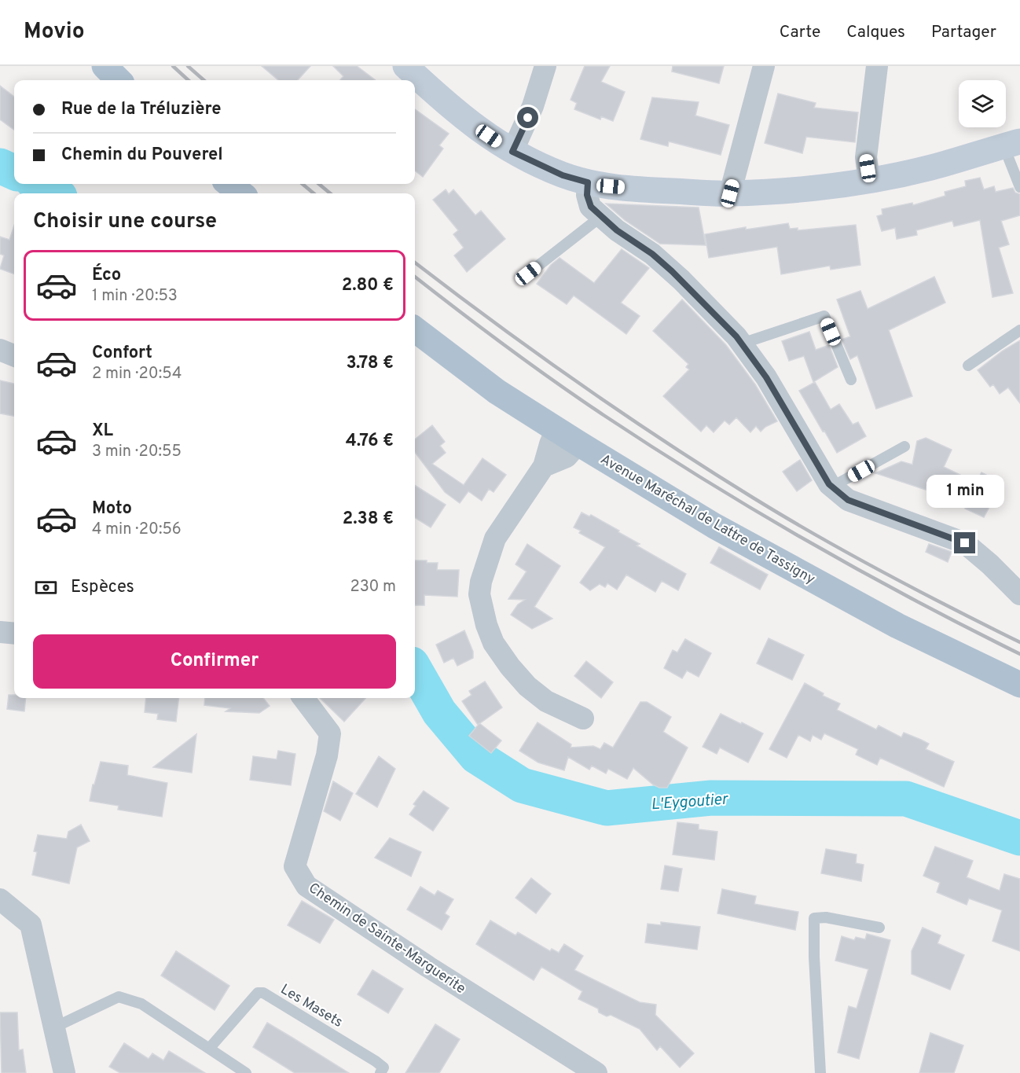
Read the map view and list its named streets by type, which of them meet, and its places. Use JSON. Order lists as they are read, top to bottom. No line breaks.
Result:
{"streets":{"main road":["Avenue Maréchal de Lattre de Tassigny"],"street":["Chemin de Sainte-Marguerite"],"lane":["Les Masets"]},"water":["L'Eygoutier"],"page":{"header":"Movio","nav":["Carte","Calques","Partager"],"banner":["Rue de la Tréluzière","Chemin du Pouverel"],"heading":"Choisir une course","list":[{"name":"Éco","note":"1 min · 20:53","value":"2.80 €"},{"name":"Confort","note":"2 min · 20:54","value":"3.78 €"},{"name":"XL","note":"3 min · 20:55","value":"4.76 €"},{"name":"Moto","note":"4 min · 20:56","value":"2.38 €"}],"bubble":"1 min","pay":["Espèces","230 m"],"buttons":"Confirmer"}}
